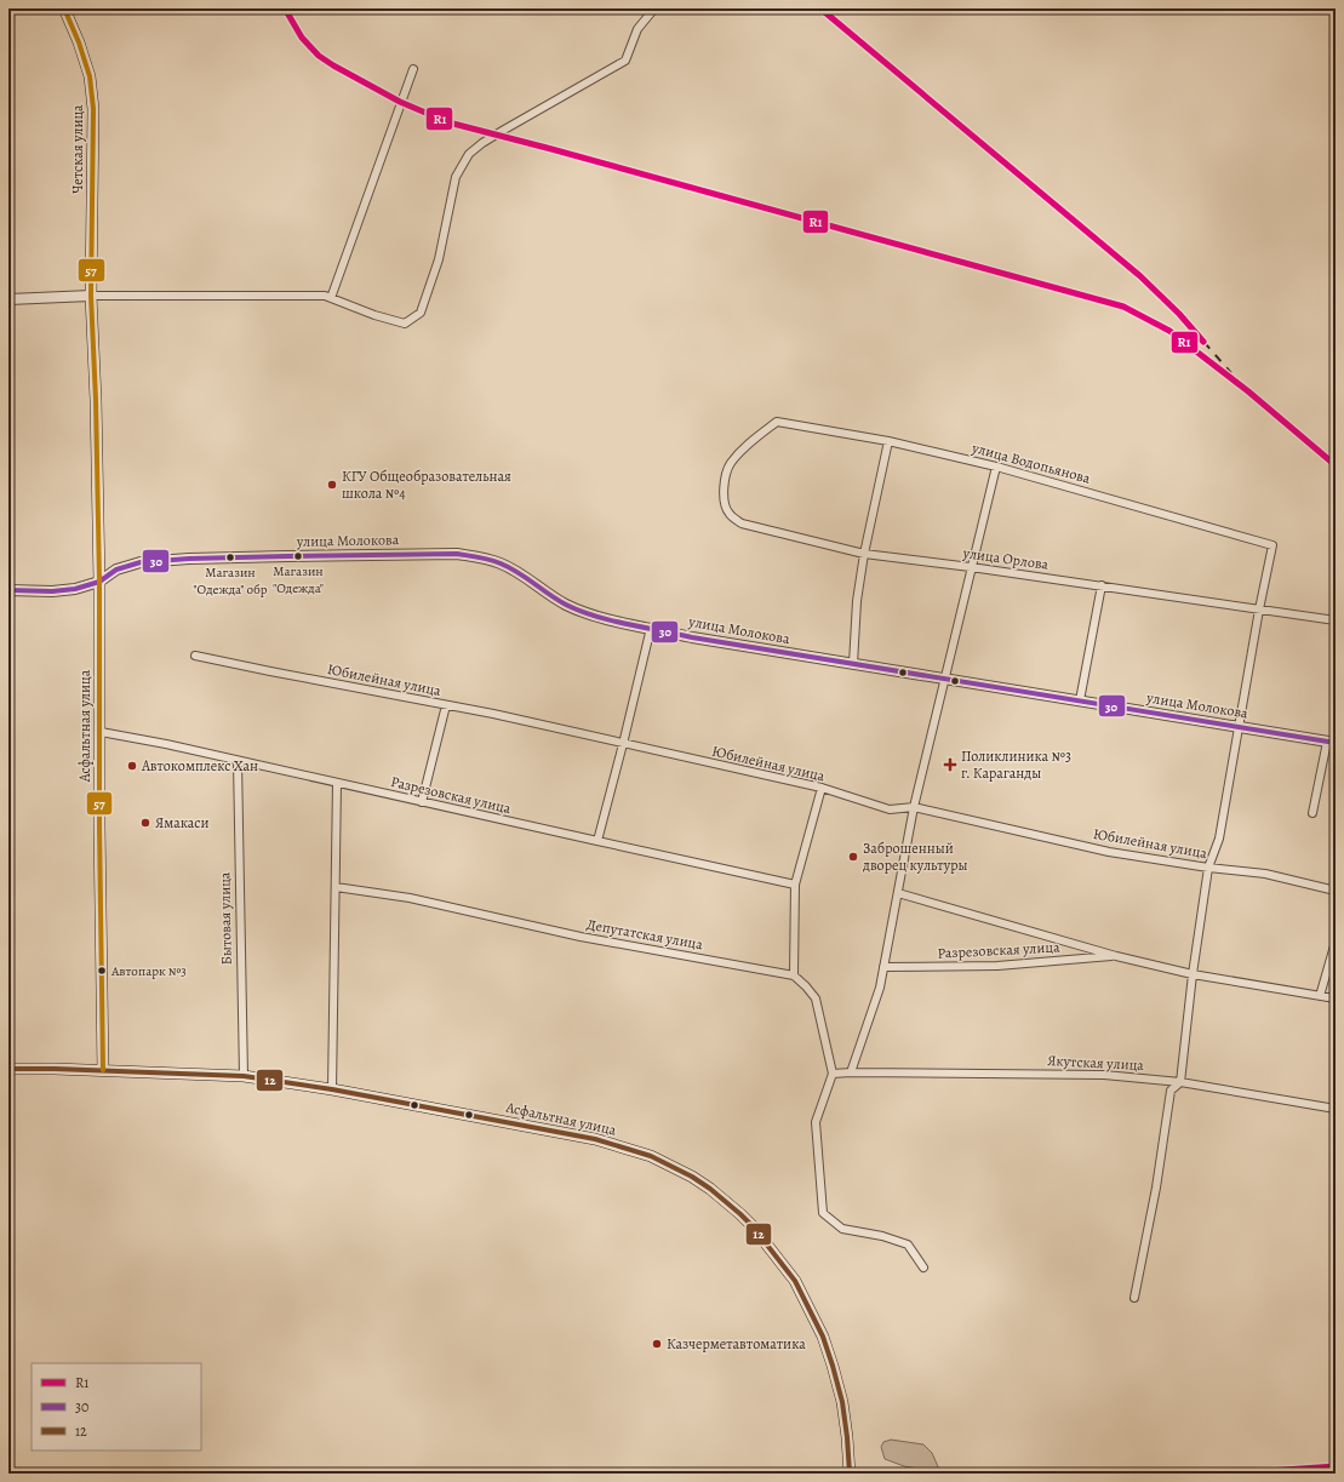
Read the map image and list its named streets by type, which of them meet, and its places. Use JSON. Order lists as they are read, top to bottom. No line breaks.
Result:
{"streets":{"main road":["Четская улица","Асфальтная улица"],"street":["улица Водопьянова","улица Молокова","улица Орлова","Юбилейная улица","Разрезовская улица","Бытовая улица","Депутатская улица","Якутская улица"]},"crossings":[["Четская улица","Асфальтная улица"],["улица Водопьянова","улица Орлова"],["улица Молокова","Асфальтная улица"],["Асфальтная улица","Разрезовская улица"],["Асфальтная улица","Бытовая улица"],["Разрезовская улица","Бытовая улица"]],"places":{"other":["КГУ Общеобразовательная школа №4","Магазин \"Одежда\"","Магазин \"Одежда\" обр","Автокомплекс Хан","Ямакаси","Заброшенный дворец культуры","Автопарк №3","Казчерметавтоматика"],"health":["Поликлиника №3 г. Караганды"]},"lines":["transit line R1","transit line 57","transit line 30","transit line 12"],"legend":["R1","30","12"]}
